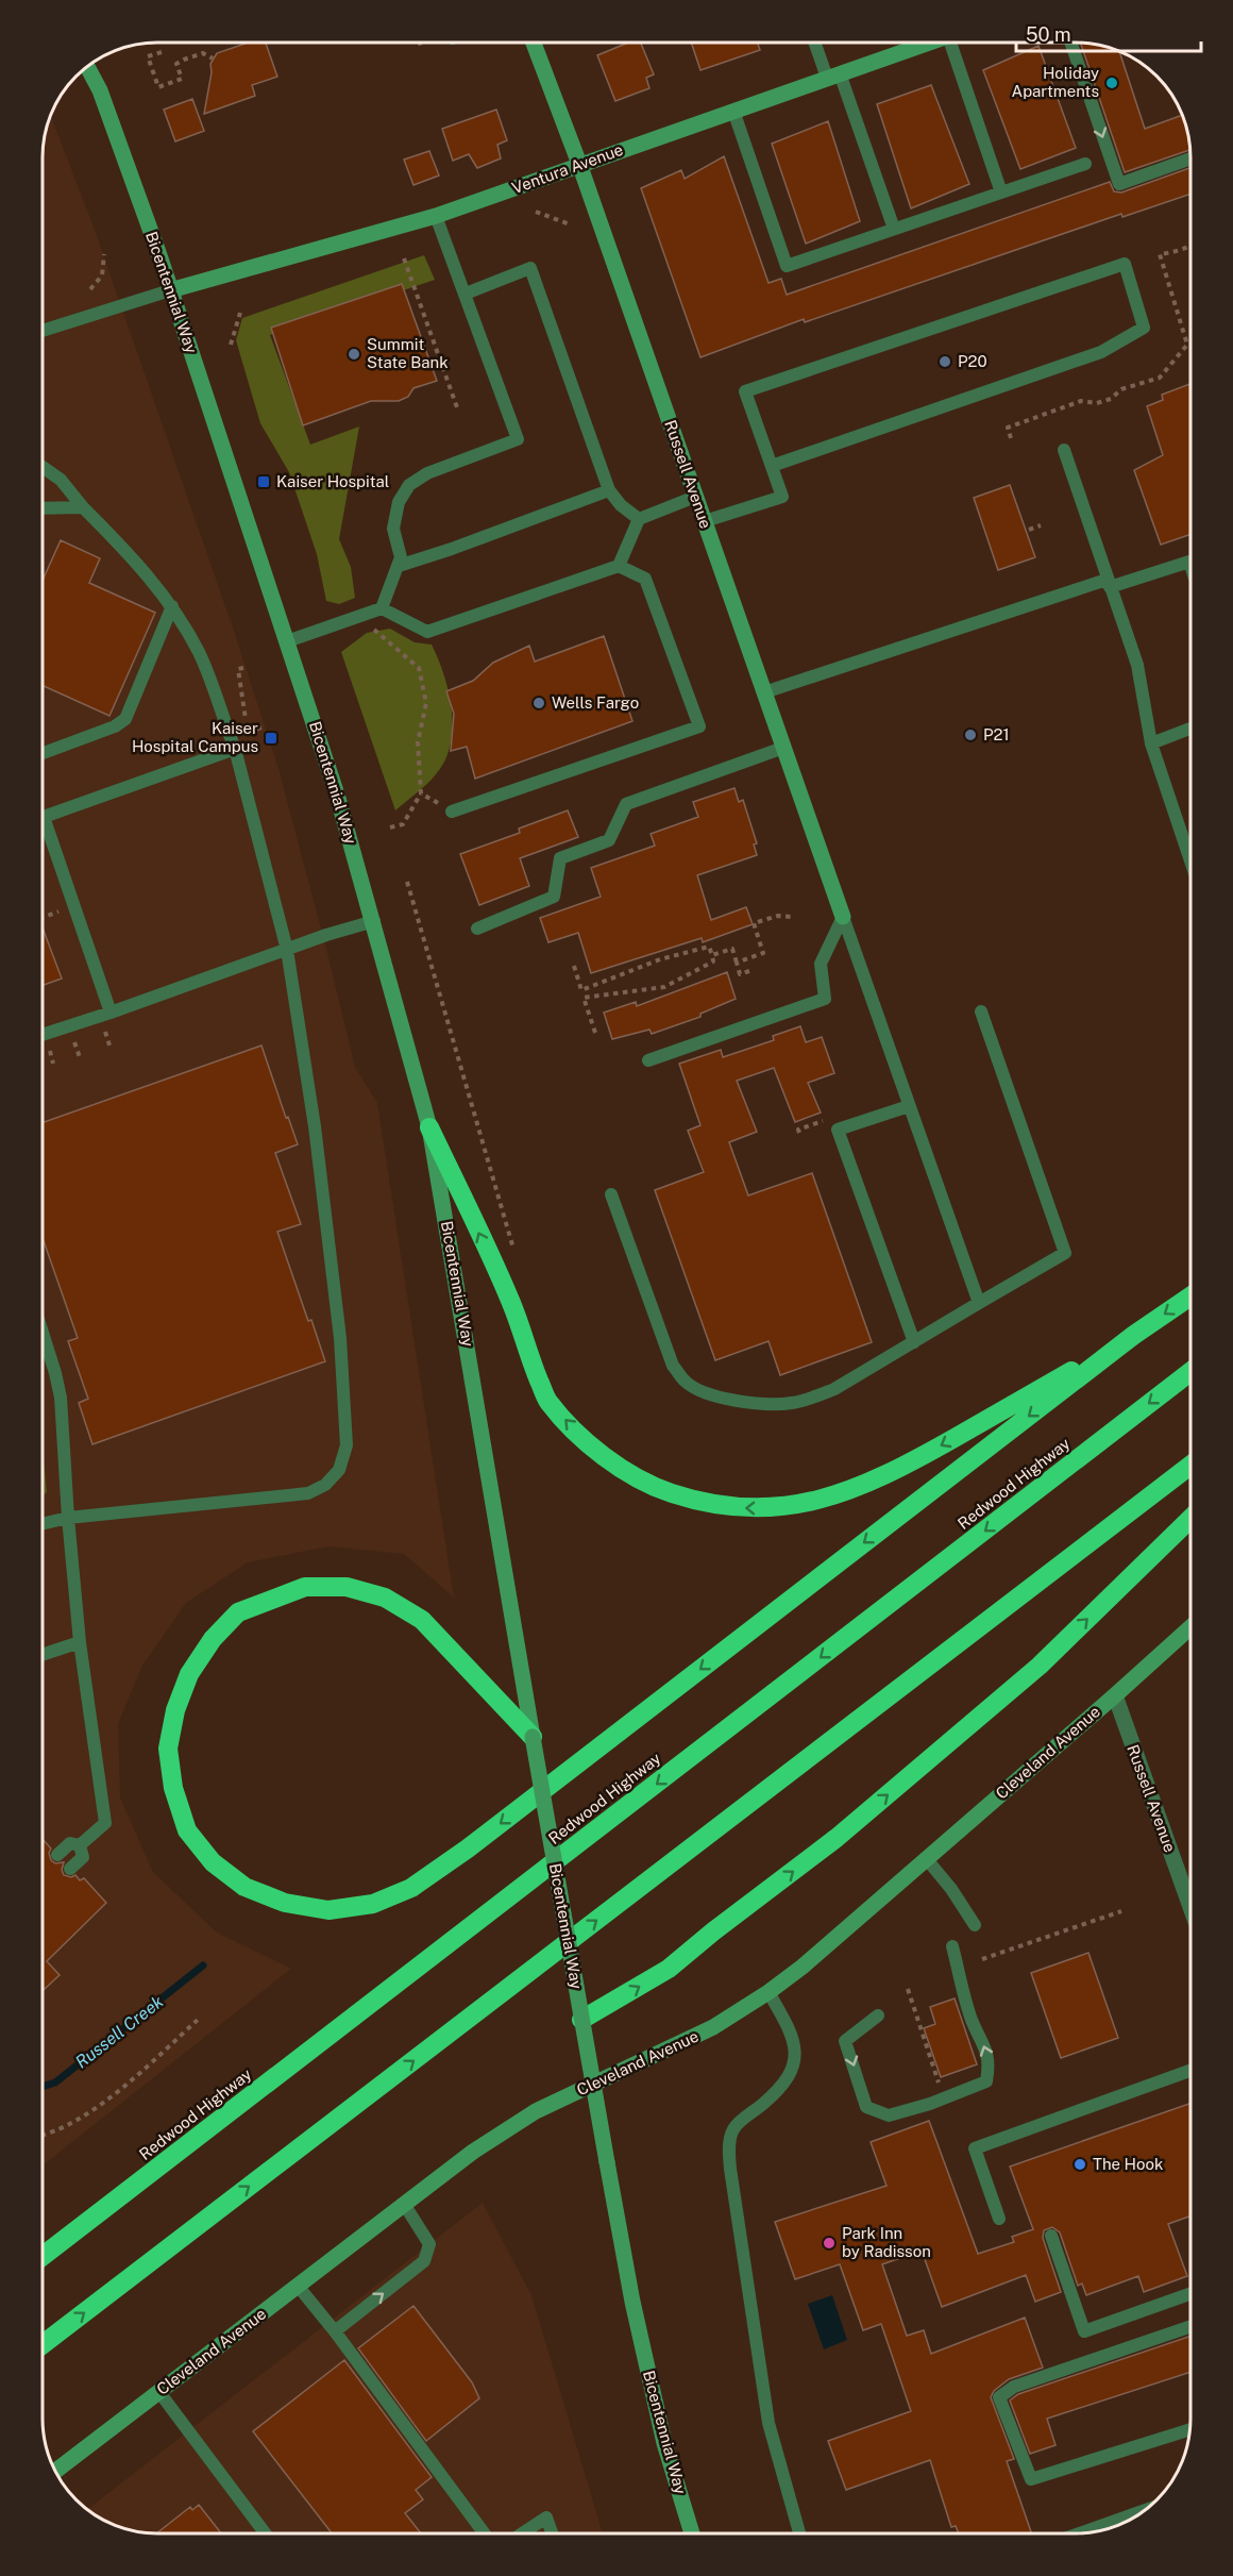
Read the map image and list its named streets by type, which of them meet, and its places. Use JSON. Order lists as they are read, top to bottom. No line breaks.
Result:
{"streets":{"highway":["Redwood Highway"],"main road":["Ventura Avenue","Bicentennial Way","Russell Avenue","Cleveland Avenue"]},"crossings":[["Ventura Avenue","Bicentennial Way"],["Ventura Avenue","Russell Avenue"],["Russell Avenue","Cleveland Avenue"]],"water":["Russell Creek"],"places":{"other":["Holiday Apartments","Summit State Bank","P20","Wells Fargo","P21","The Hook","Park Inn by Radisson"],"transit":["Kaiser Hospital","Kaiser Hospital Campus"]},"scale_bar":"50 m"}
